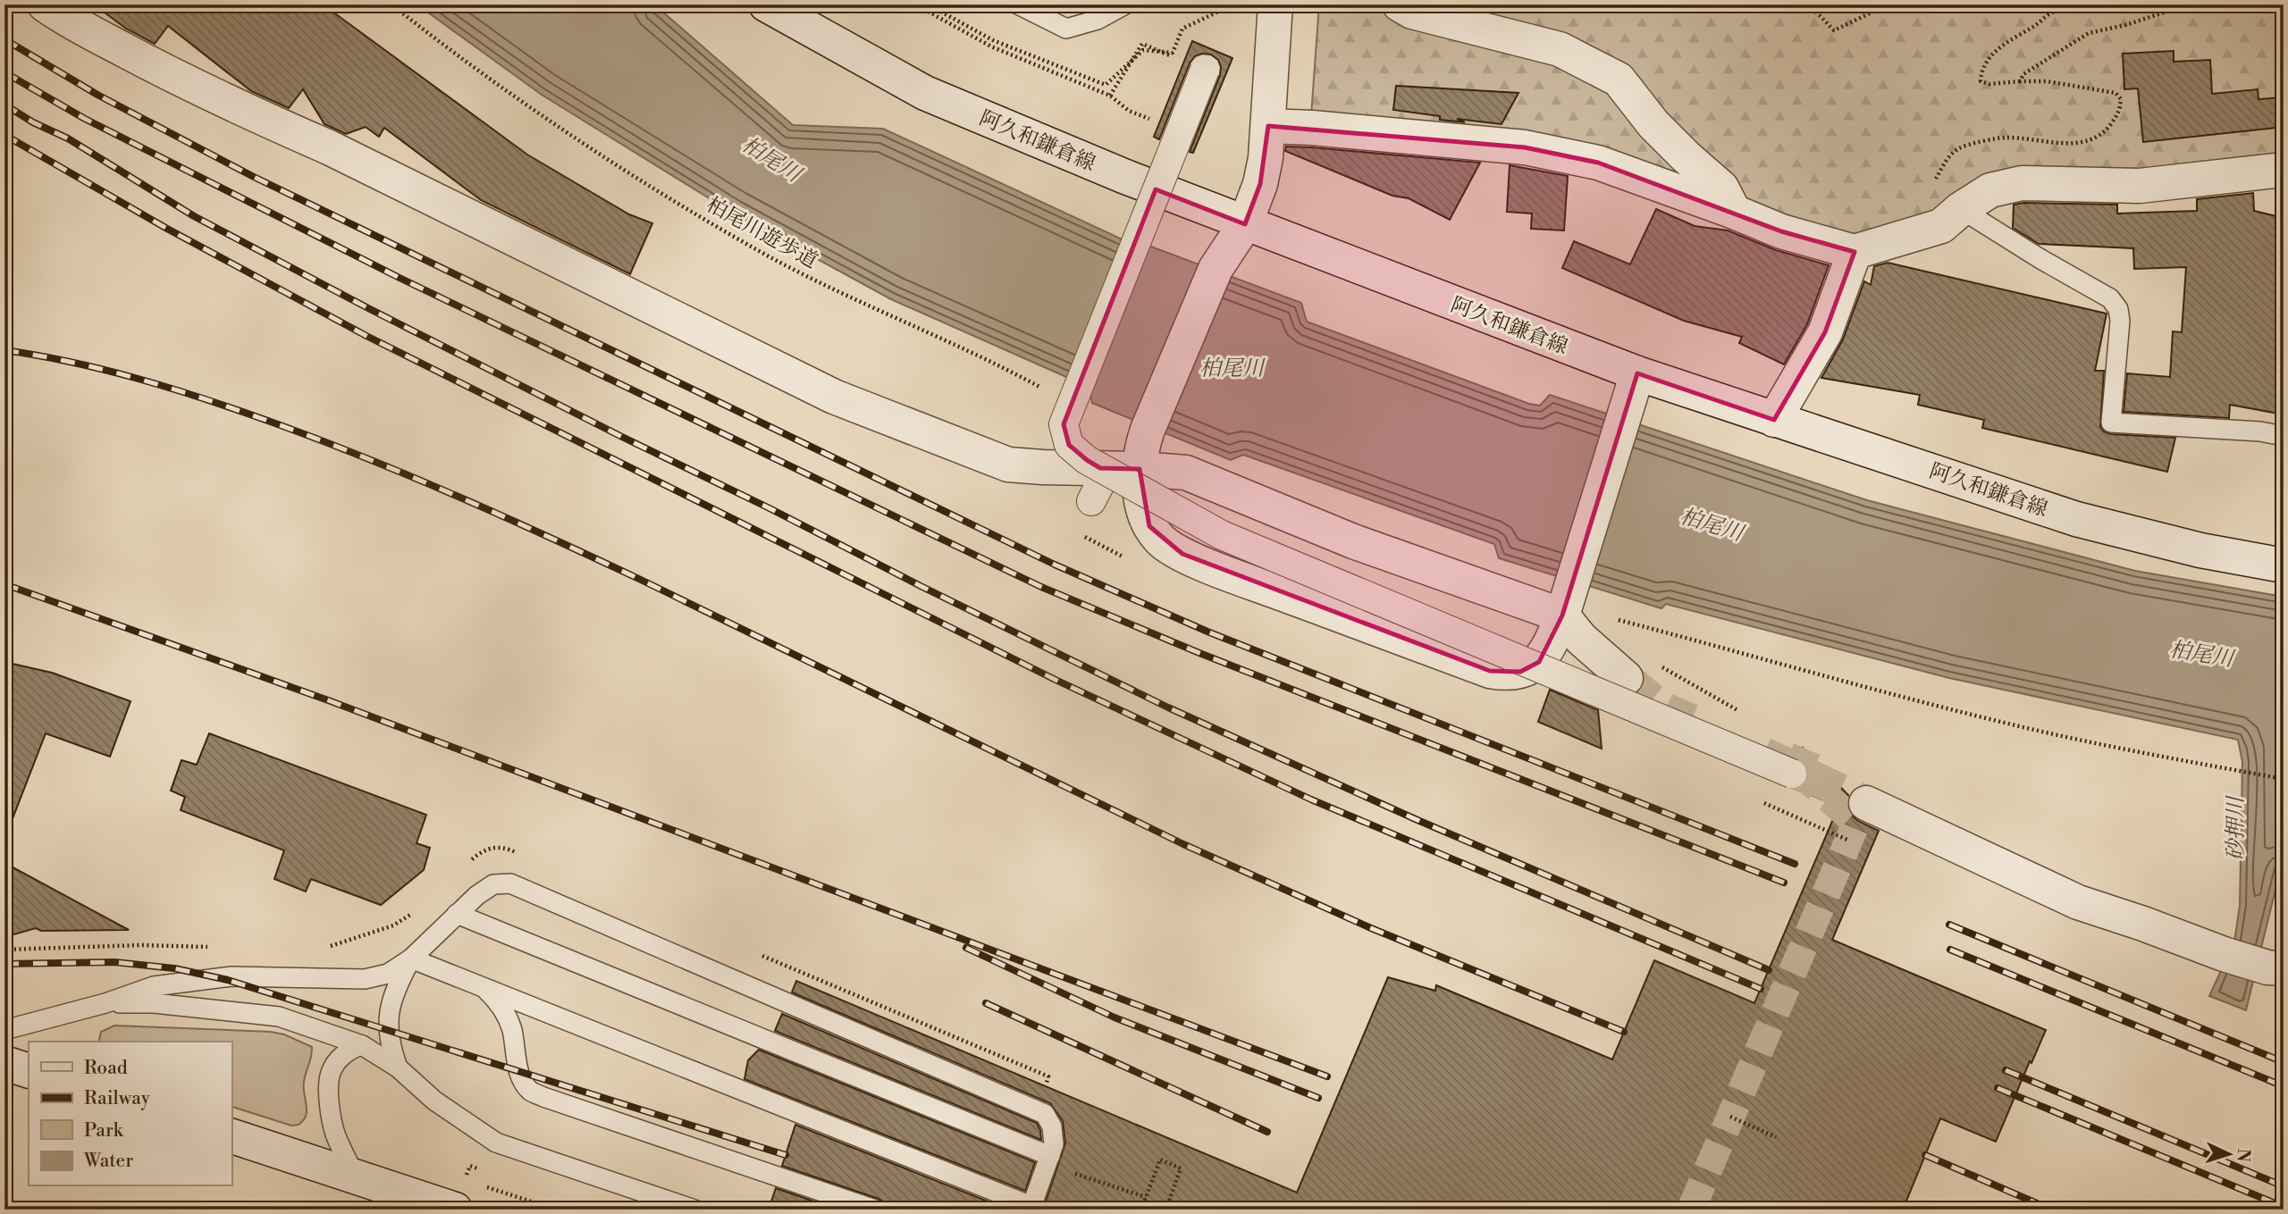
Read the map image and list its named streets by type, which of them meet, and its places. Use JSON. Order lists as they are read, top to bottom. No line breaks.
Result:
{"streets":{"street":["阿久和鎌倉線"],"path":["柏尾川遊歩道"]},"water":["柏尾川","砂押川"],"legend":["Road","Railway","Park","Water"],"north":"right"}
